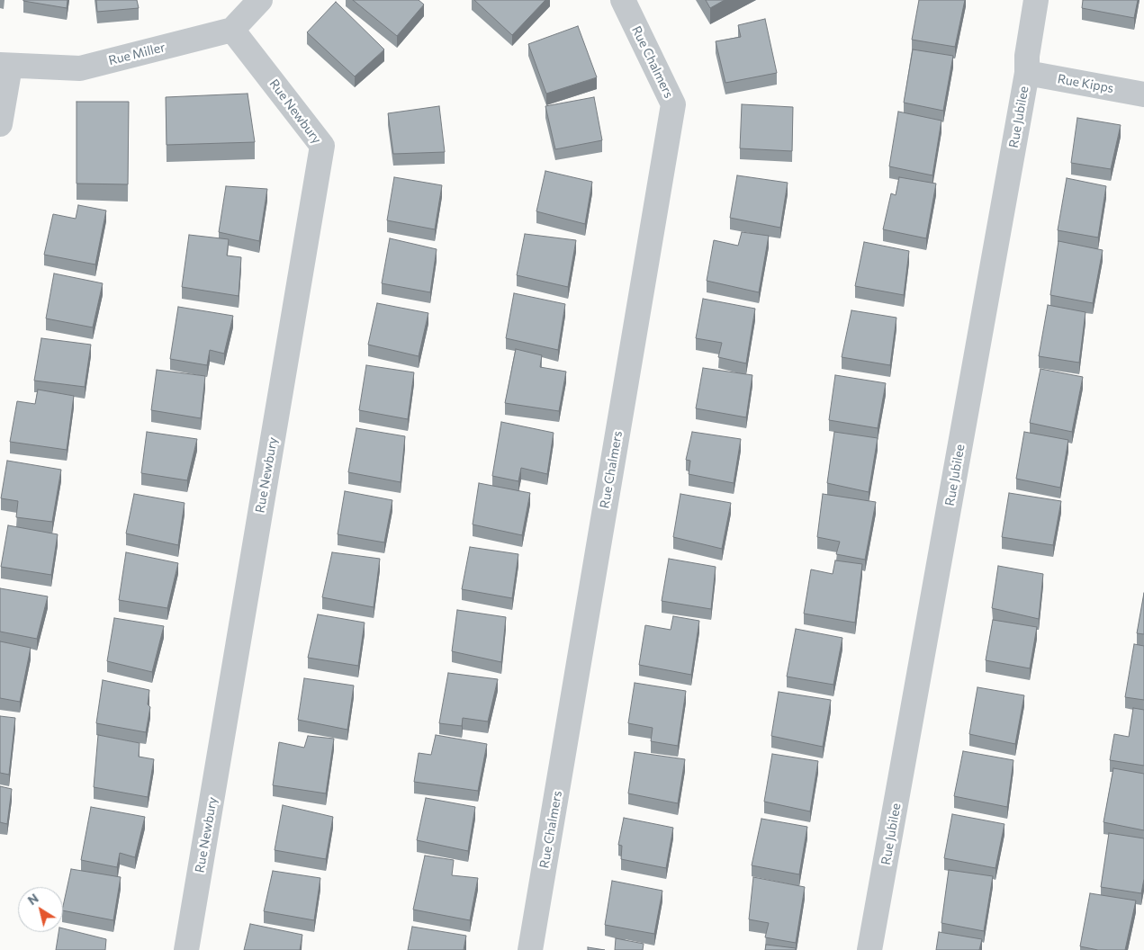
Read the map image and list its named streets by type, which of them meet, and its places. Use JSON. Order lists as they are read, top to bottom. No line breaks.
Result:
{"streets":{"street":["Rue Miller","Rue Chalmers","Rue Kipps","Rue Newbury","Rue Jubilee"]},"crossings":[["Rue Miller","Rue Newbury"],["Rue Kipps","Rue Jubilee"]],"north":"top left"}
